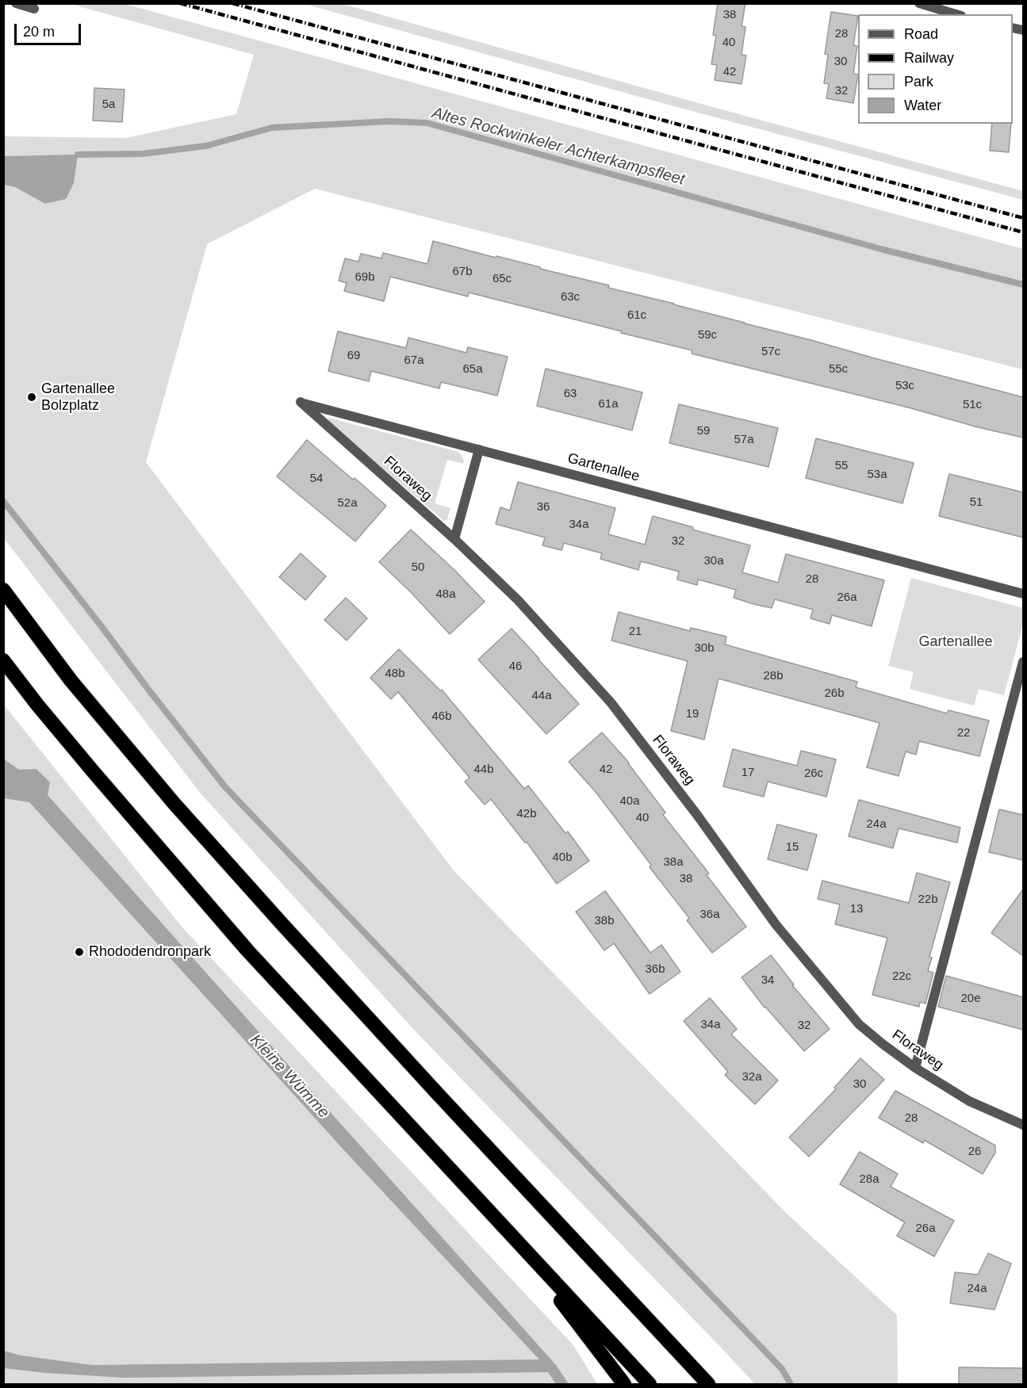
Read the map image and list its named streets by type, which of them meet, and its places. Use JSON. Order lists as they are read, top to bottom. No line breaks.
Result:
{"streets":{"street":["Gartenallee","Floraweg"]},"crossings":[["Gartenallee","Floraweg"]],"water":["Altes Rockwinkeler Achterkampsfleet","Kleine Wümme"],"parks":["Gartenallee"],"places":["Gartenallee Bolzplatz","Rhododendronpark"],"house_numbers":["38","28","40","30","42","32","5a","67b","69b","65c","63c","61c","59c","57c","69","67a","65a","55c","53c","63","61a","51c","59","57a","55","53a","54","51","52a","36","34a","32","30a","50","28","48a","26a","21","30b","46","48b","28b","26b","44a","19","46b","22","44b","42","17","26c","40a","42b","40","24a","15","40b","38a","38","22b","13","36a","38b","36b","22c","34","20e","34a","32","32a","30","28","26","28a","26a","24a"],"legend":["Road","Railway","Park","Water"],"scale_bar":"20 m"}
